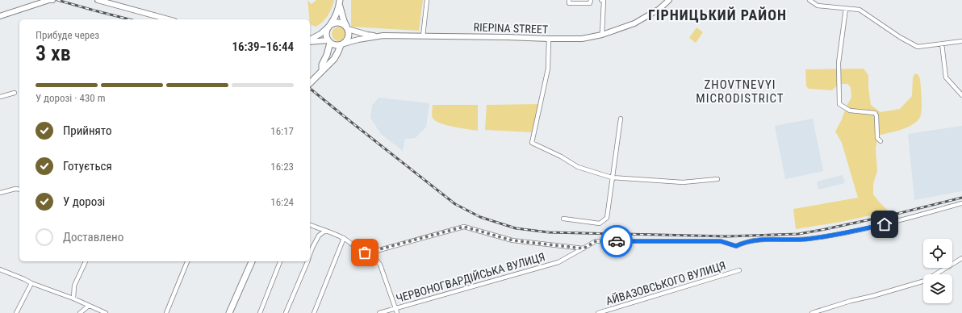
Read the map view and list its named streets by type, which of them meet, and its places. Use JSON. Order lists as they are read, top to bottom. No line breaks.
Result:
{"streets":{"street":["RIEPINA STREET","ЧЕРВОНОГВАРДІЙСЬКА ВУЛИЦЯ","АЙВАЗОВСЬКОГО ВУЛИЦЯ"]},"districts":["ГІРНИЦЬКИЙ РАЙОН","ZHOVTNEVYI MICRODISTRICT"],"page":{"heading":["3 хв","Прибуде через","16:39–16:44"],"bar":"У дорозі · 430 m","list":[["Прийнято","16:17"],["Готується","16:23"],["У дорозі","16:24"],"Доставлено"]}}
